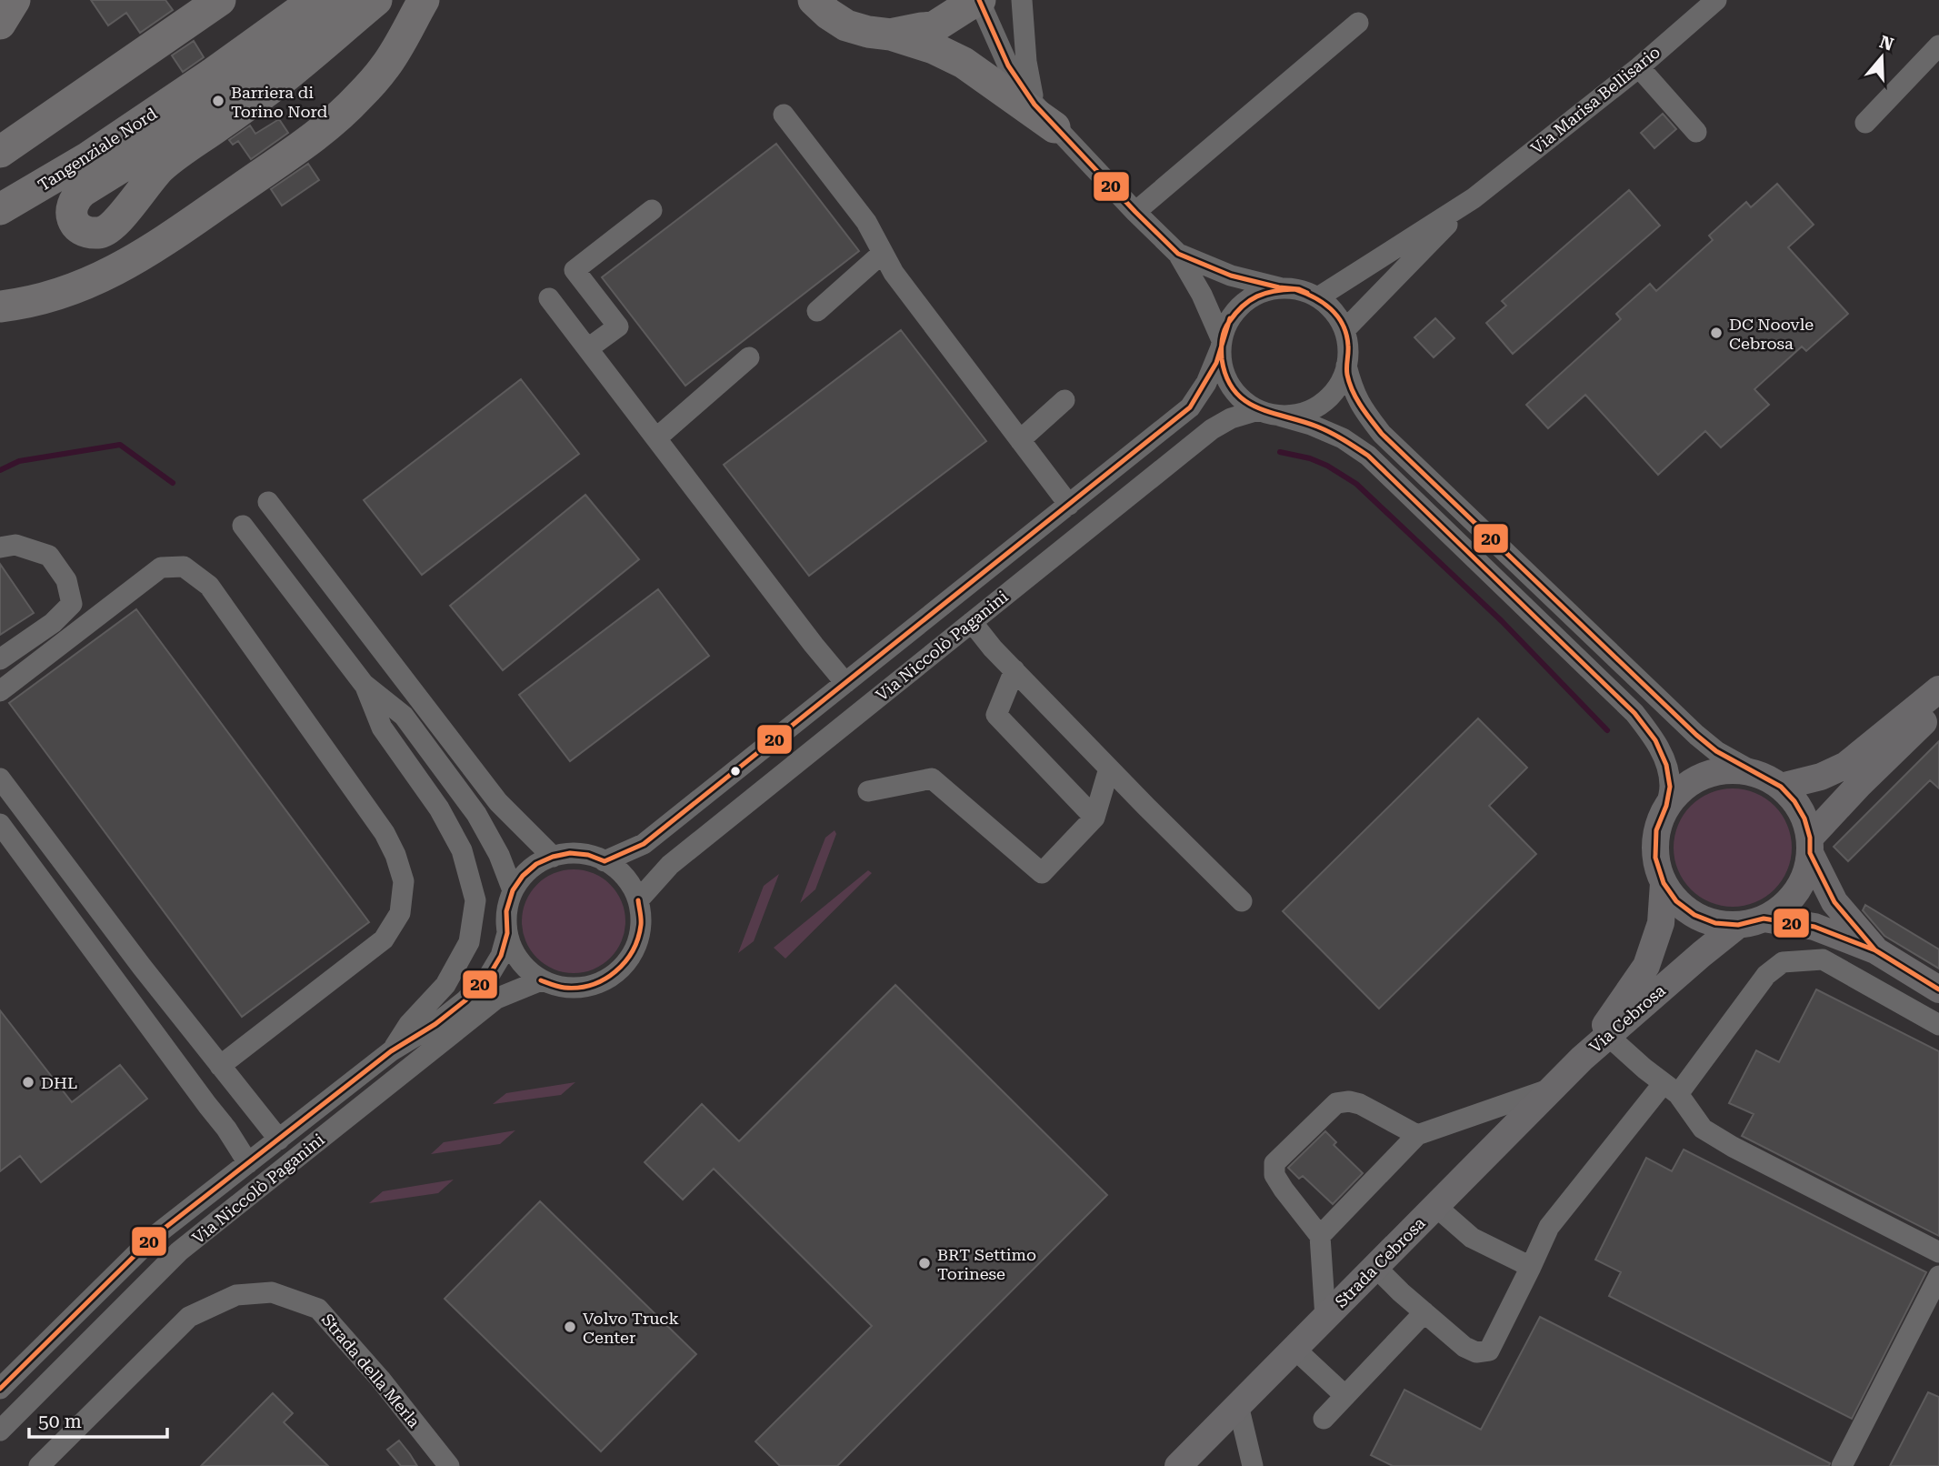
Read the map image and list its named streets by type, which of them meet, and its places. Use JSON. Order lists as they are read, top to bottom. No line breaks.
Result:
{"streets":{"highway":["Tangenziale Nord"],"main road":["Via Cebrosa","Strada Cebrosa"],"street":["Via Marisa Bellisario","Via Niccolò Paganini","Strada della Merla"]},"crossings":[["Via Marisa Bellisario","Via Niccolò Paganini"],["Via Cebrosa","Strada Cebrosa"]],"places":["Barriera di Torino Nord","DC Noovle Cebrosa","DHL","BRT Settimo Torinese","Volvo Truck Center"],"lines":["transit line 20"],"scale_bar":"50 m","north":"top"}
